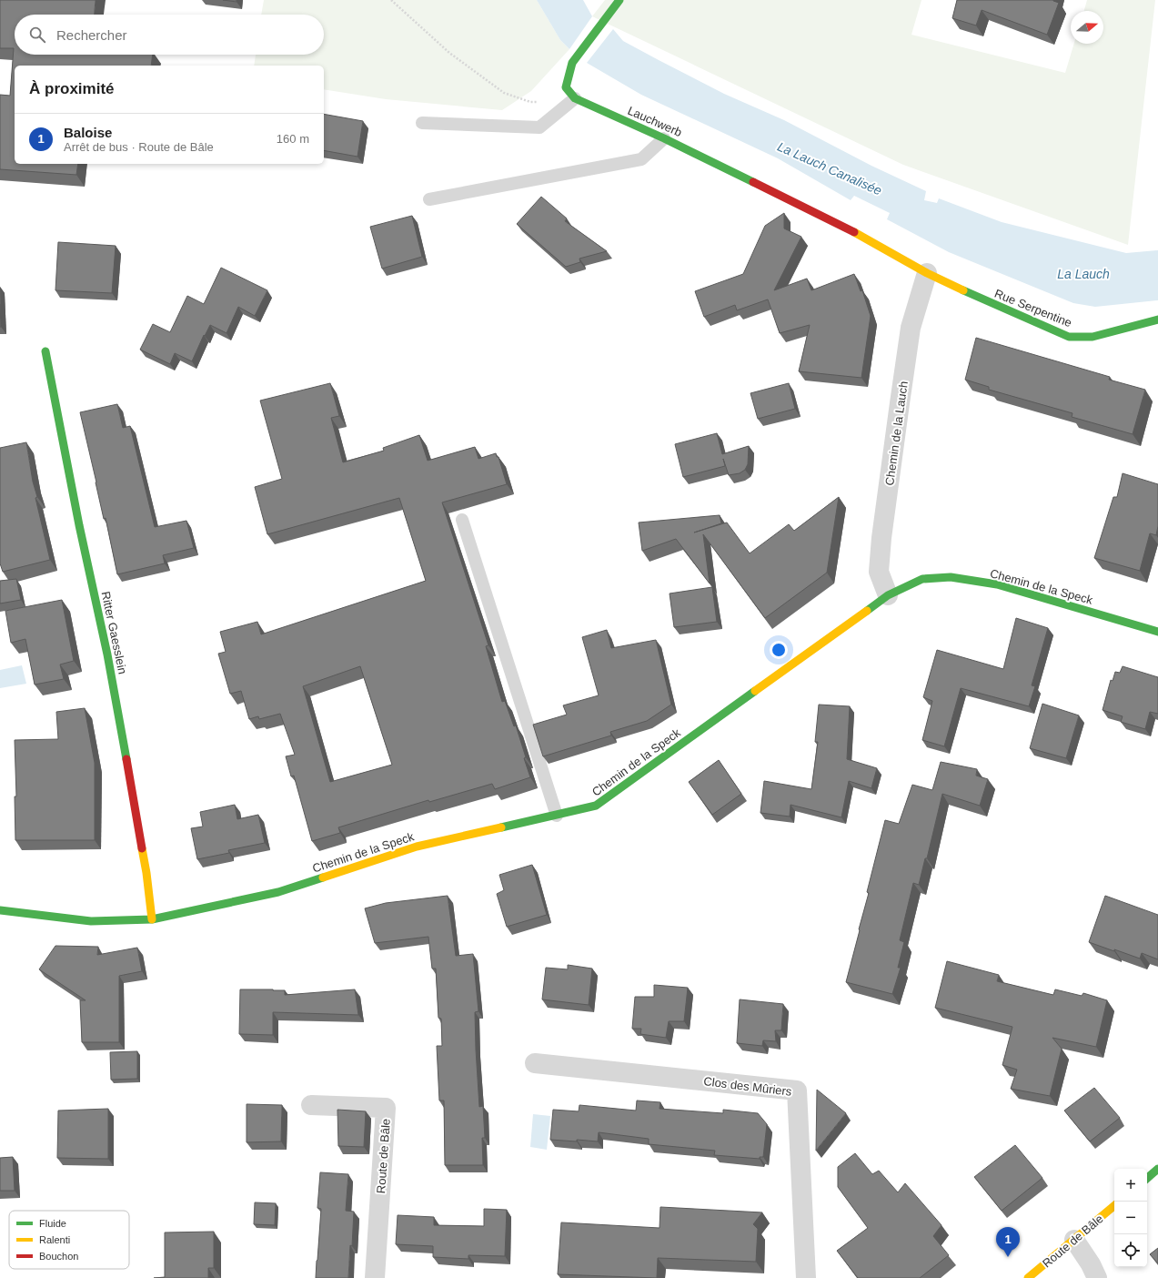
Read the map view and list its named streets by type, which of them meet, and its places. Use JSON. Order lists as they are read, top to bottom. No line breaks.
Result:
{"streets":{"street":["Lauchwerb","Rue Serpentine","Chemin de la Lauch","Chemin de la Speck","Ritter Gaesslein","Clos des Mûriers","Route de Bâle"]},"crossings":[["Lauchwerb","Rue Serpentine"],["Lauchwerb","Chemin de la Lauch"],["Rue Serpentine","Chemin de la Lauch"],["Chemin de la Lauch","Chemin de la Speck"],["Chemin de la Speck","Ritter Gaesslein"]],"water":["La Lauch Canalisée","La Lauch"],"legend":["Fluide","Ralenti","Bouchon"],"north":"right","page":{"search":"Rechercher","heading":"À proximité","list":[{"mark":"1","name":"Baloise","note":"Arrêt de bus · Route de Bâle","value":"160 m"}],"map_buttons":["+","−"],"pins":"1"}}
